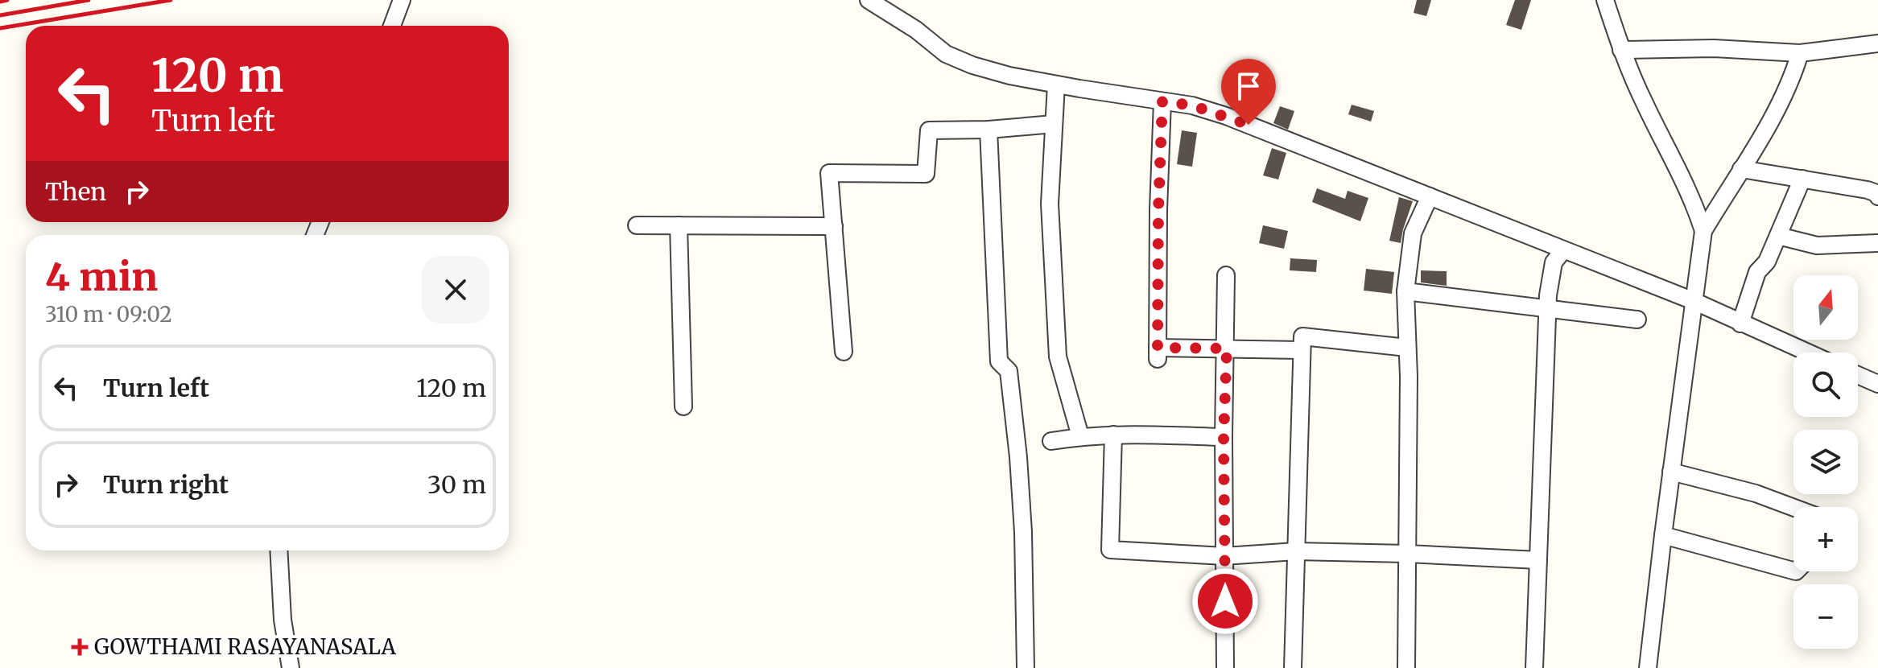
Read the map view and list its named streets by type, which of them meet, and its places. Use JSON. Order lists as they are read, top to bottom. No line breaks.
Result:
{"places":{"health":["GOWTHAMI RASAYANASALA"]},"north":"top","page":{"turn":["120 m","Turn left"],"then":"Then","heading":["4 min","310 m · 09:02"],"map_buttons":["+","−"],"list":[{"name":"Turn left","value":"120 m"},{"name":"Turn right","value":"30 m"}]}}
